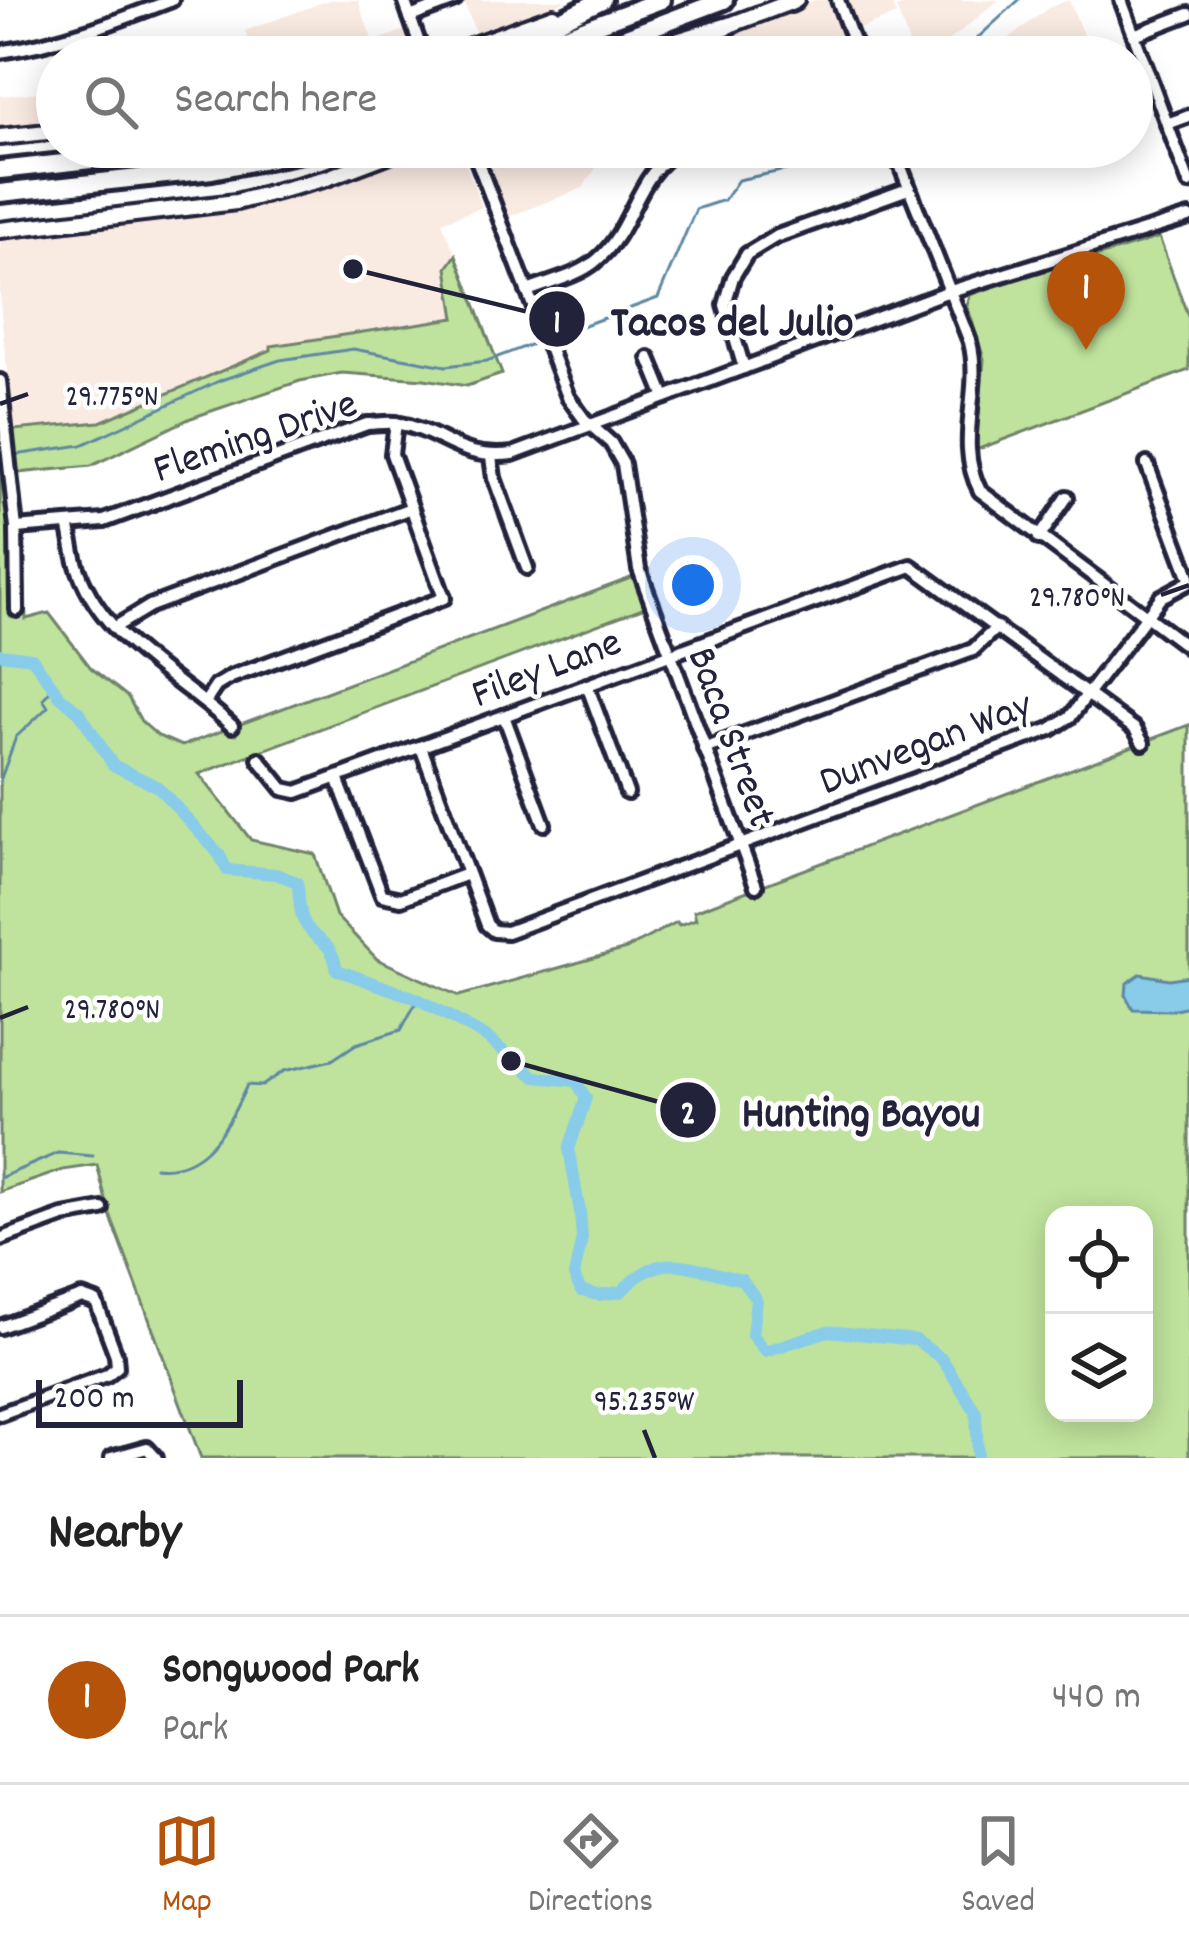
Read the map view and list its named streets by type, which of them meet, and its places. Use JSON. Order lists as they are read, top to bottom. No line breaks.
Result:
{"streets":{"street":["Fleming Drive","Filey Lane","Baca Street","Dunvegan Way"]},"crossings":[["Filey Lane","Baca Street"],["Baca Street","Dunvegan Way"]],"places":["Tacos del Julio","Hunting Bayou"],"scale_bar":"200 m","page":{"search":"Search here","pins":"1","scale":"200 m","heading":"Nearby","list":[{"mark":"1","name":"Songwood Park","note":"Park","value":"440 m"}],"nav":["Map","Directions","Saved"]},"coordinates":["29.775°N","29.780°N","95.235°W"]}
